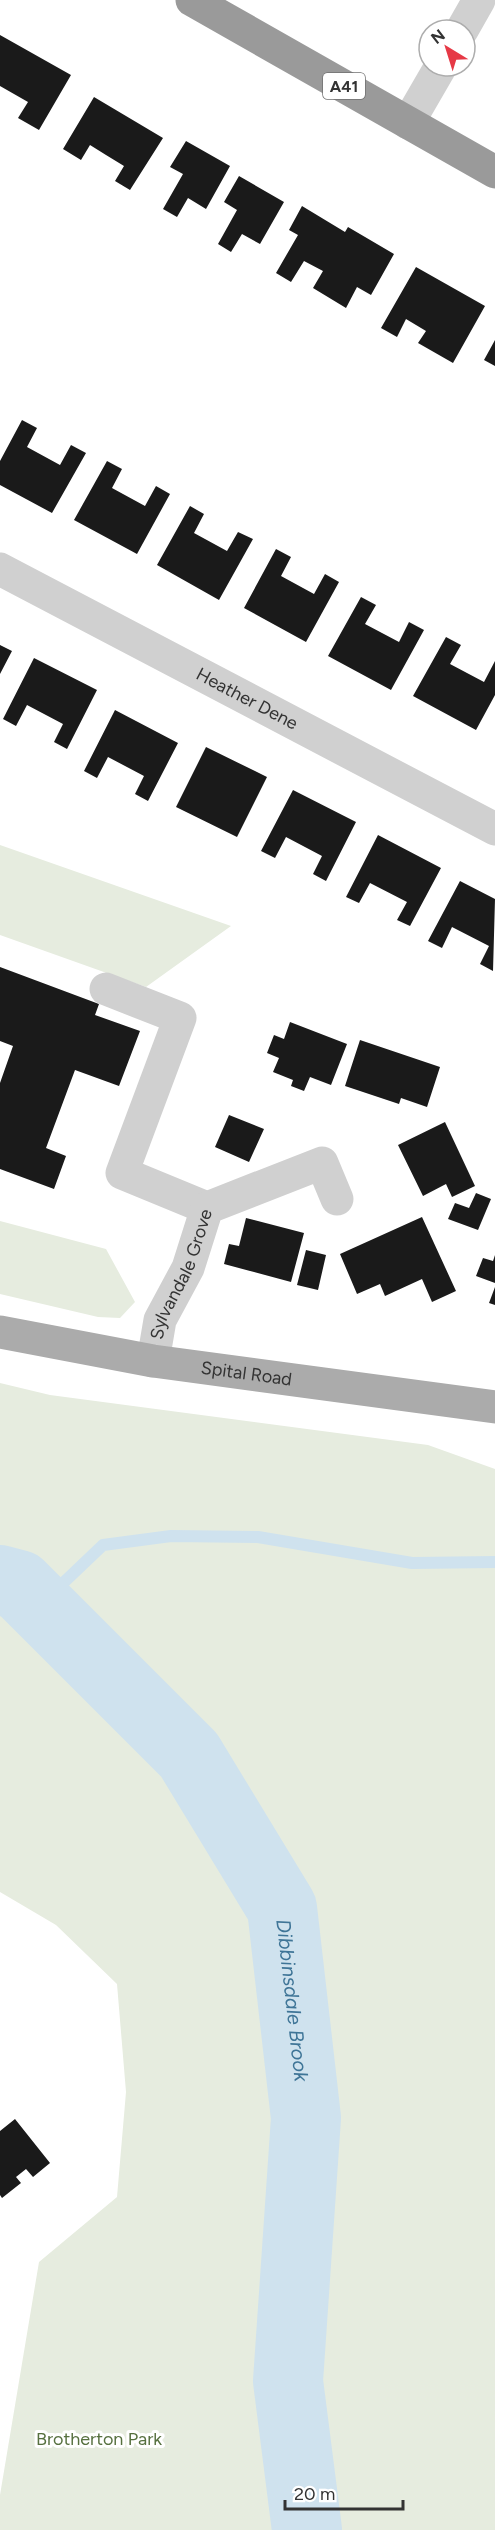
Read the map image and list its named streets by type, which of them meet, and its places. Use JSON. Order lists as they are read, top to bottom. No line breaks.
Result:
{"streets":{"highway":["A41"],"main road":["Spital Road"],"street":["Heather Dene","Sylvandale Grove"]},"crossings":[["Sylvandale Grove","Spital Road"]],"water":["Dibbinsdale Brook"],"parks":["Brotherton Park"],"scale_bar":"20 m","north":"top left"}
